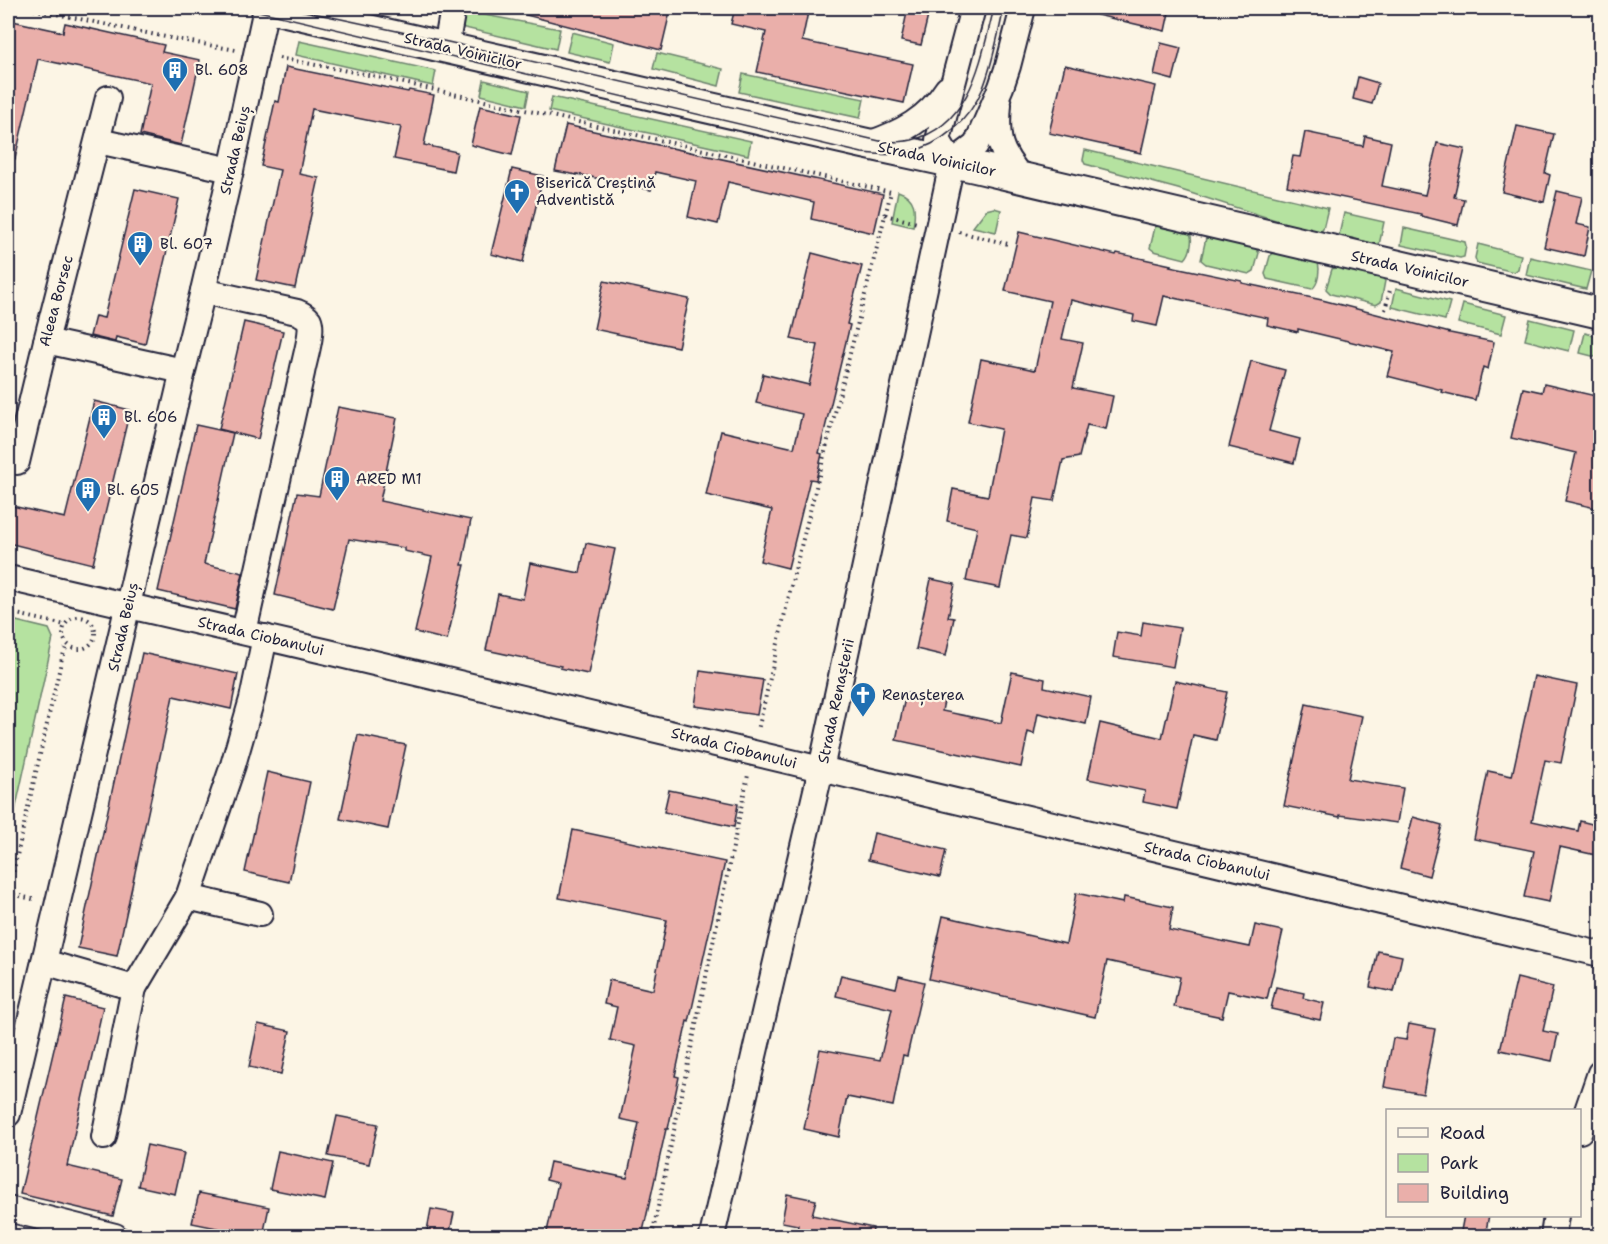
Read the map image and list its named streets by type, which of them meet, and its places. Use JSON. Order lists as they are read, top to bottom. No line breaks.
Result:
{"streets":{"main road":["Strada Voinicilor"],"street":["Strada Beiuș","Aleea Borsec","Strada Ciobanului","Strada Renașterii"]},"crossings":[["Strada Voinicilor","Strada Renașterii"],["Strada Beiuș","Strada Ciobanului"],["Strada Ciobanului","Strada Renașterii"]],"places":{"building":["Bl. 608","Bl. 607","Bl. 606","ARED M1","Bl. 605"],"church":["Biserică Creștină Adventistă","Renașterea"]},"legend":["Road","Park","Building"]}
